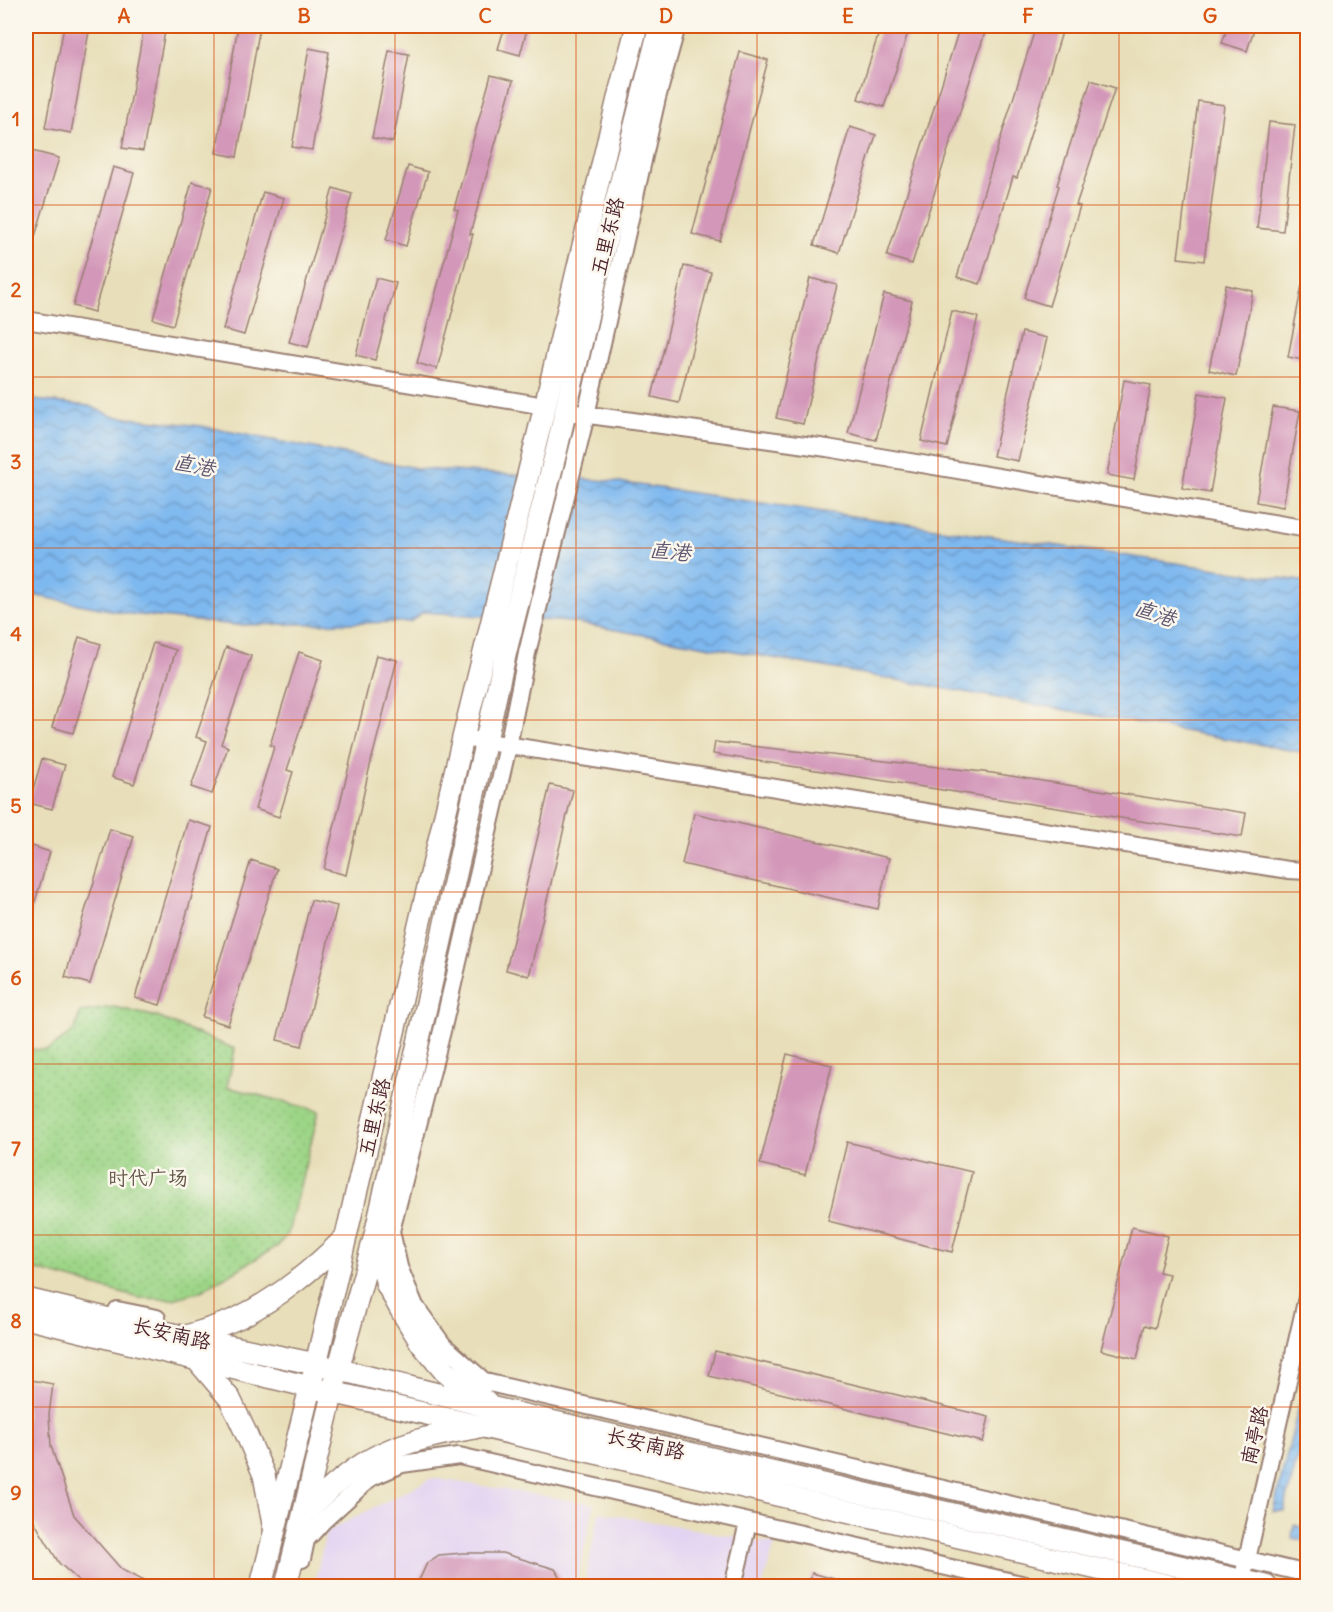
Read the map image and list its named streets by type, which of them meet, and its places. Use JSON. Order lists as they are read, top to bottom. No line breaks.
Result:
{"streets":{"main road":["五里东路","长安南路"],"street":["南亭路"]},"crossings":[["五里东路","长安南路"],["长安南路","南亭路"]],"water":["直港"],"parks":["时代广场"],"grid":{"columns":["A","B","C","D","E","F","G"],"rows":["1","2","3","4","5","6","7","8","9"]}}
